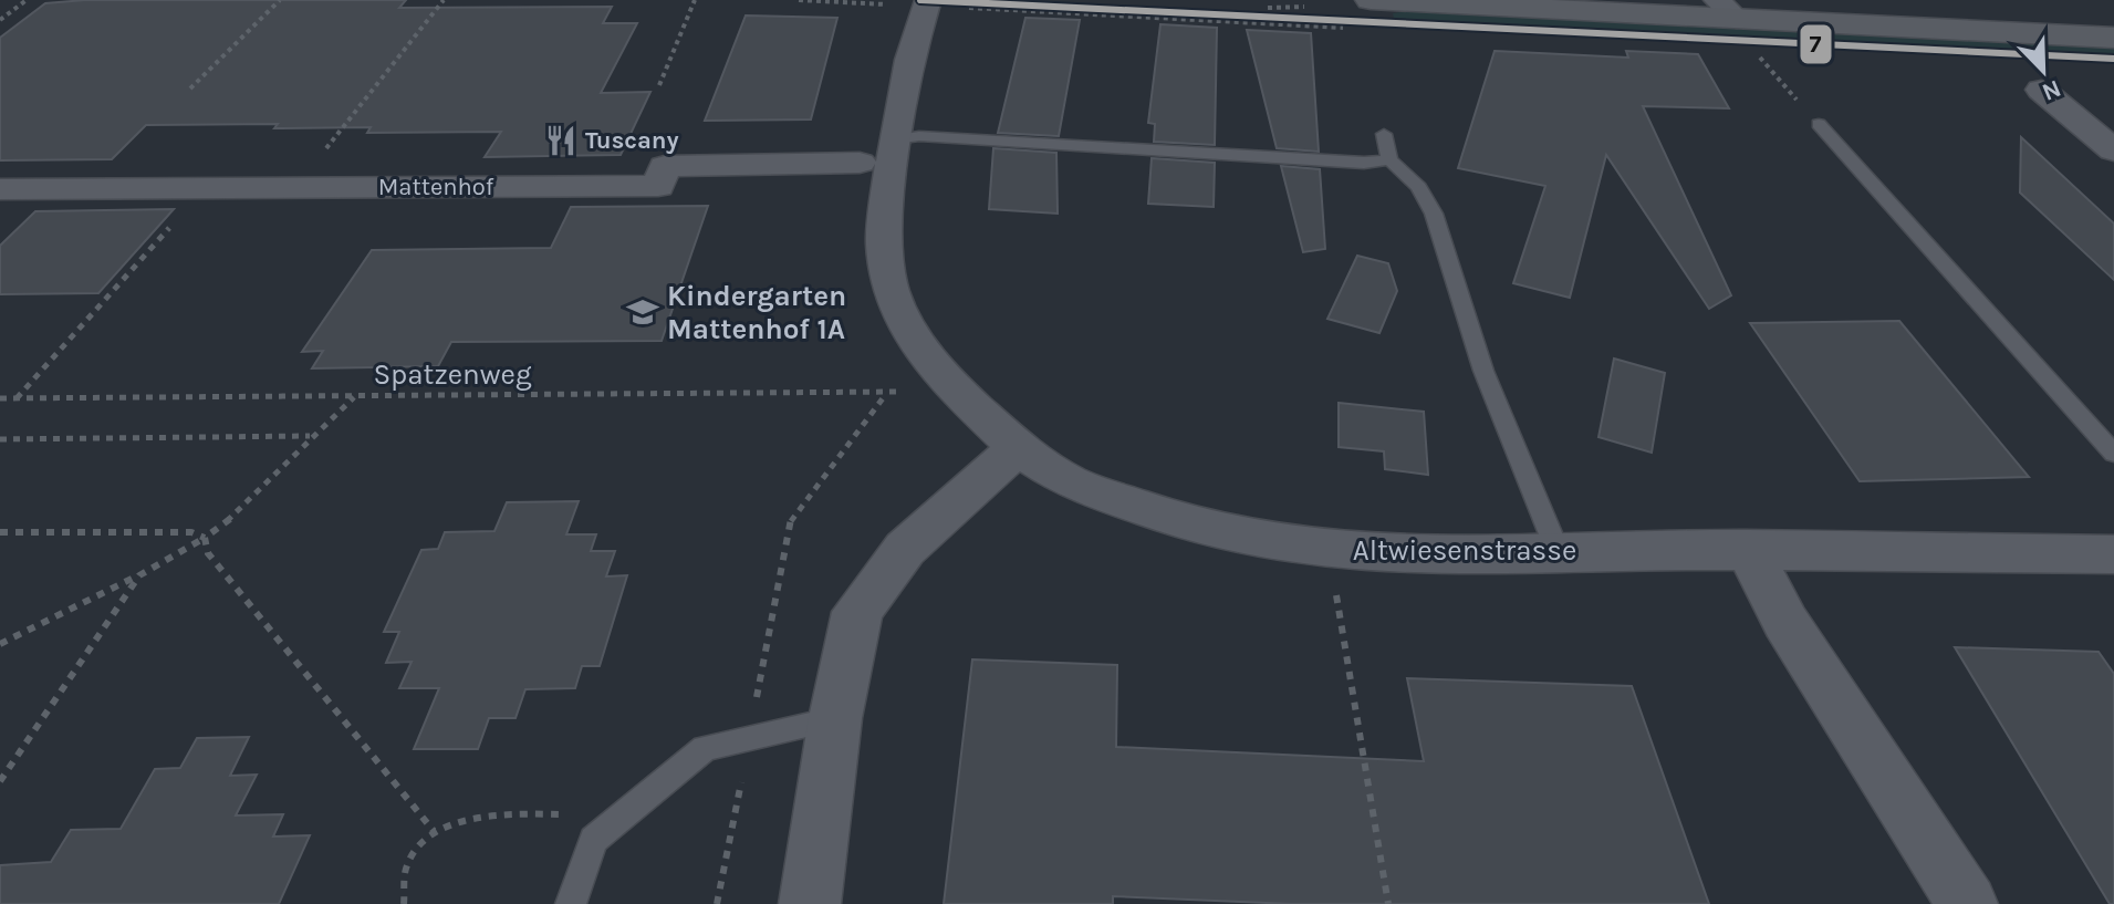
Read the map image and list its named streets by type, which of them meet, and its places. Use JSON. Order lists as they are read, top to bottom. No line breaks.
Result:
{"streets":{"street":["Mattenhof","Altwiesenstrasse"],"path":["Spatzenweg"]},"places":{"restaurant":["Tuscany"],"school or university":["Kindergarten Mattenhof 1A"]},"lines":["transit line 7"],"north":"bottom right"}
